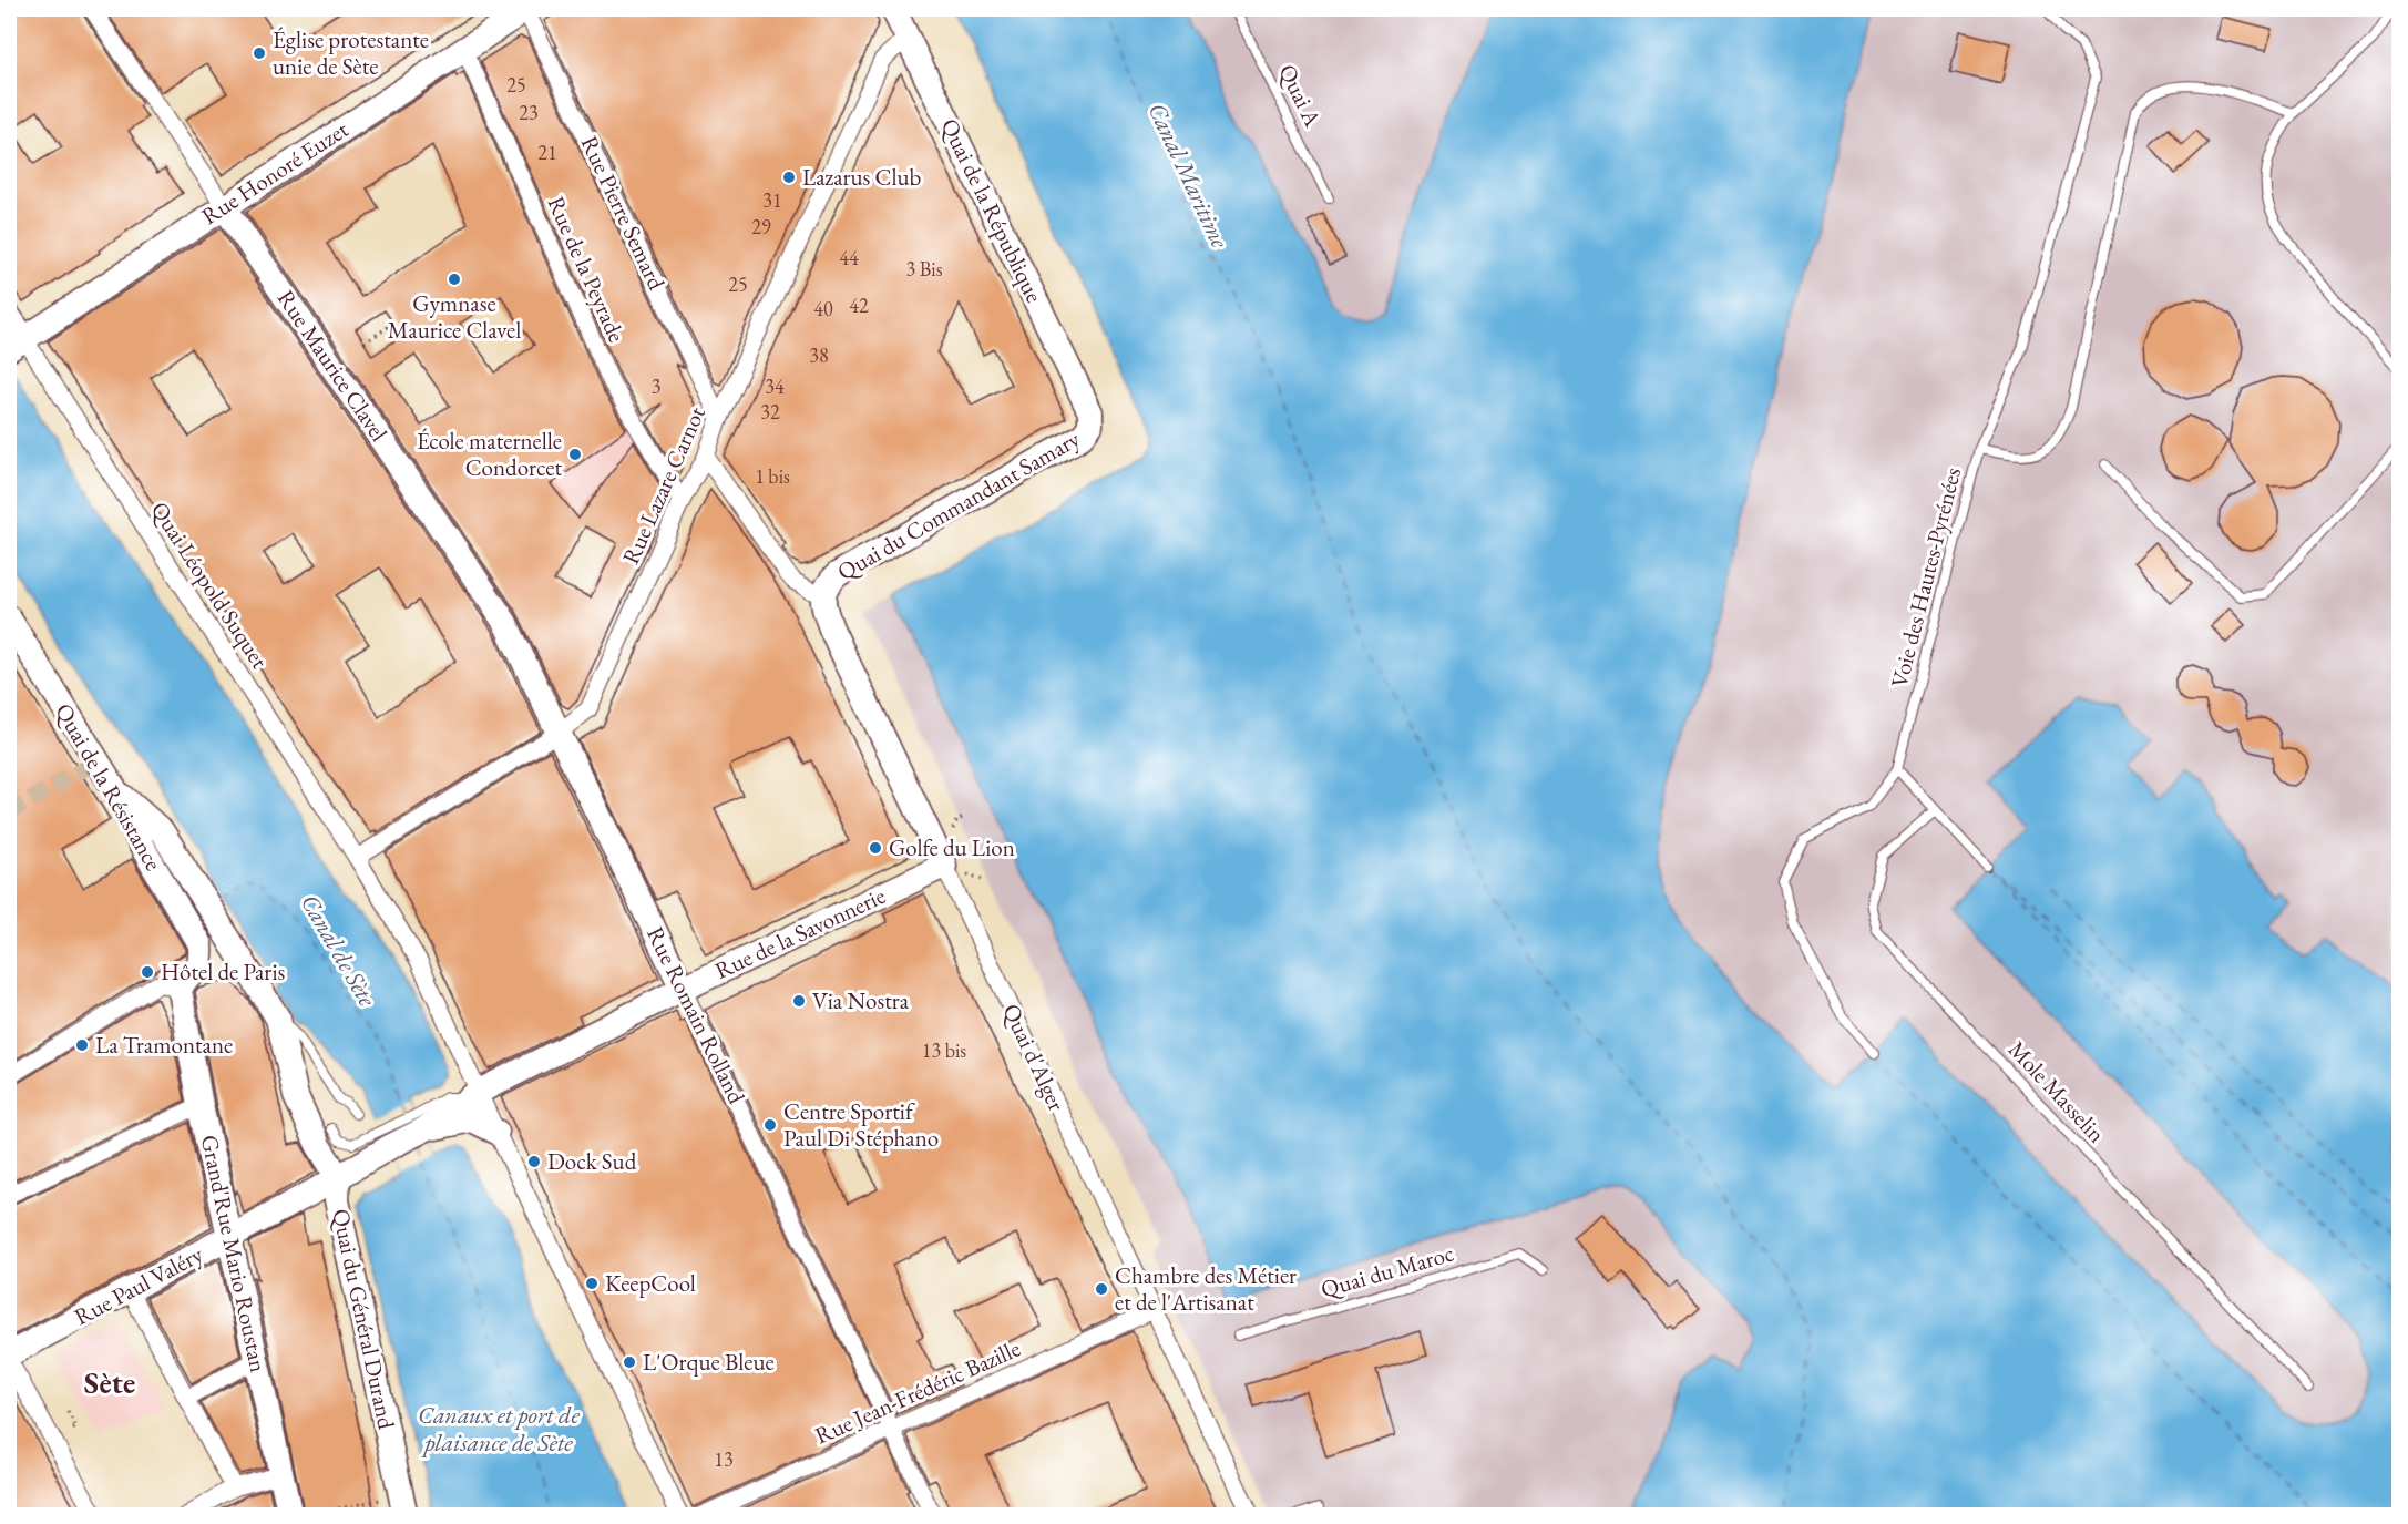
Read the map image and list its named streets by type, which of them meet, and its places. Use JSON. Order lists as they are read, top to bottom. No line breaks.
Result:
{"streets":{"main road":["Rue Honoré Euzet","Quai de la République","Rue Maurice Clavel","Quai du Commandant Samary","Quai de la Résistance","Rue de la Savonnerie","Rue Romain Rolland","Quai d'Alger","Grand'Rue Mario Roustan","Rue Paul Valéry","Quai du Général Durand"],"street":["Rue Pierre Semard","Rue de la Peyrade","Rue Lazare Carnot","Quai Léopold Suquet","Rue Jean-Frédéric Bazille"],"lane":["Quai A","Voie des Hautes-Pyrénées","Mole Masselin","Quai du Maroc"]},"crossings":[["Rue Honoré Euzet","Rue Pierre Semard"],["Rue Honoré Euzet","Rue de la Peyrade"],["Rue Honoré Euzet","Rue Maurice Clavel"],["Rue Honoré Euzet","Quai Léopold Suquet"],["Quai de la République","Rue Lazare Carnot"],["Quai de la République","Quai du Commandant Samary"],["Rue Pierre Semard","Rue Lazare Carnot"],["Rue de la Peyrade","Rue Lazare Carnot"],["Rue Maurice Clavel","Rue Lazare Carnot"],["Rue Maurice Clavel","Rue Romain Rolland"],["Rue Lazare Carnot","Quai Léopold Suquet"],["Rue Lazare Carnot","Rue Romain Rolland"],["Quai du Commandant Samary","Quai d'Alger"],["Quai Léopold Suquet","Rue de la Savonnerie"],["Quai de la Résistance","Grand'Rue Mario Roustan"],["Quai de la Résistance","Quai du Général Durand"],["Rue de la Savonnerie","Rue Romain Rolland"],["Rue de la Savonnerie","Quai d'Alger"],["Rue de la Savonnerie","Rue Paul Valéry"],["Rue Romain Rolland","Rue Jean-Frédéric Bazille"],["Quai d'Alger","Rue Jean-Frédéric Bazille"],["Grand'Rue Mario Roustan","Rue Paul Valéry"],["Rue Paul Valéry","Quai du Général Durand"]],"districts":["Sète"],"water":["Canal Maritime","Canal de Sète","Canaux et port de plaisance de Sète"],"places":["Église protestante unie de Sète","Lazarus Club","Gymnase Maurice Clavel","École maternelle Condorcet","Golfe du Lion","Hôtel de Paris","Via Nostra","La Tramontane","Centre Sportif Paul Di Stéphano","Dock Sud","KeepCool","Chambre des Métier et de l'Artisanat","L'Orque Bleue"],"house_numbers":["25","23","21","31","29","44","3 Bis","25","42","40","38","3","34","32","1 bis","13 bis","13"]}
